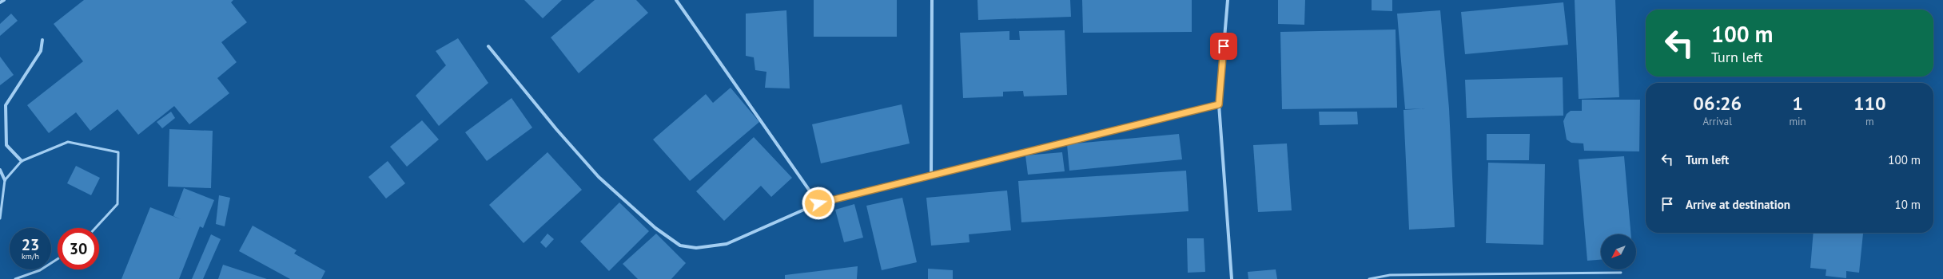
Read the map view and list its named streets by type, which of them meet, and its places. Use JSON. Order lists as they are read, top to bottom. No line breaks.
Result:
{"north":"bottom left","page":{"turn":["100 m","Turn left"],"eta":["06:26","Arrival","1","min","110","m"],"list":[{"name":"Turn left","value":"100 m"},{"name":"Arrive at destination","value":"10 m"}],"speed":"23 km/h","limit":"30"}}
